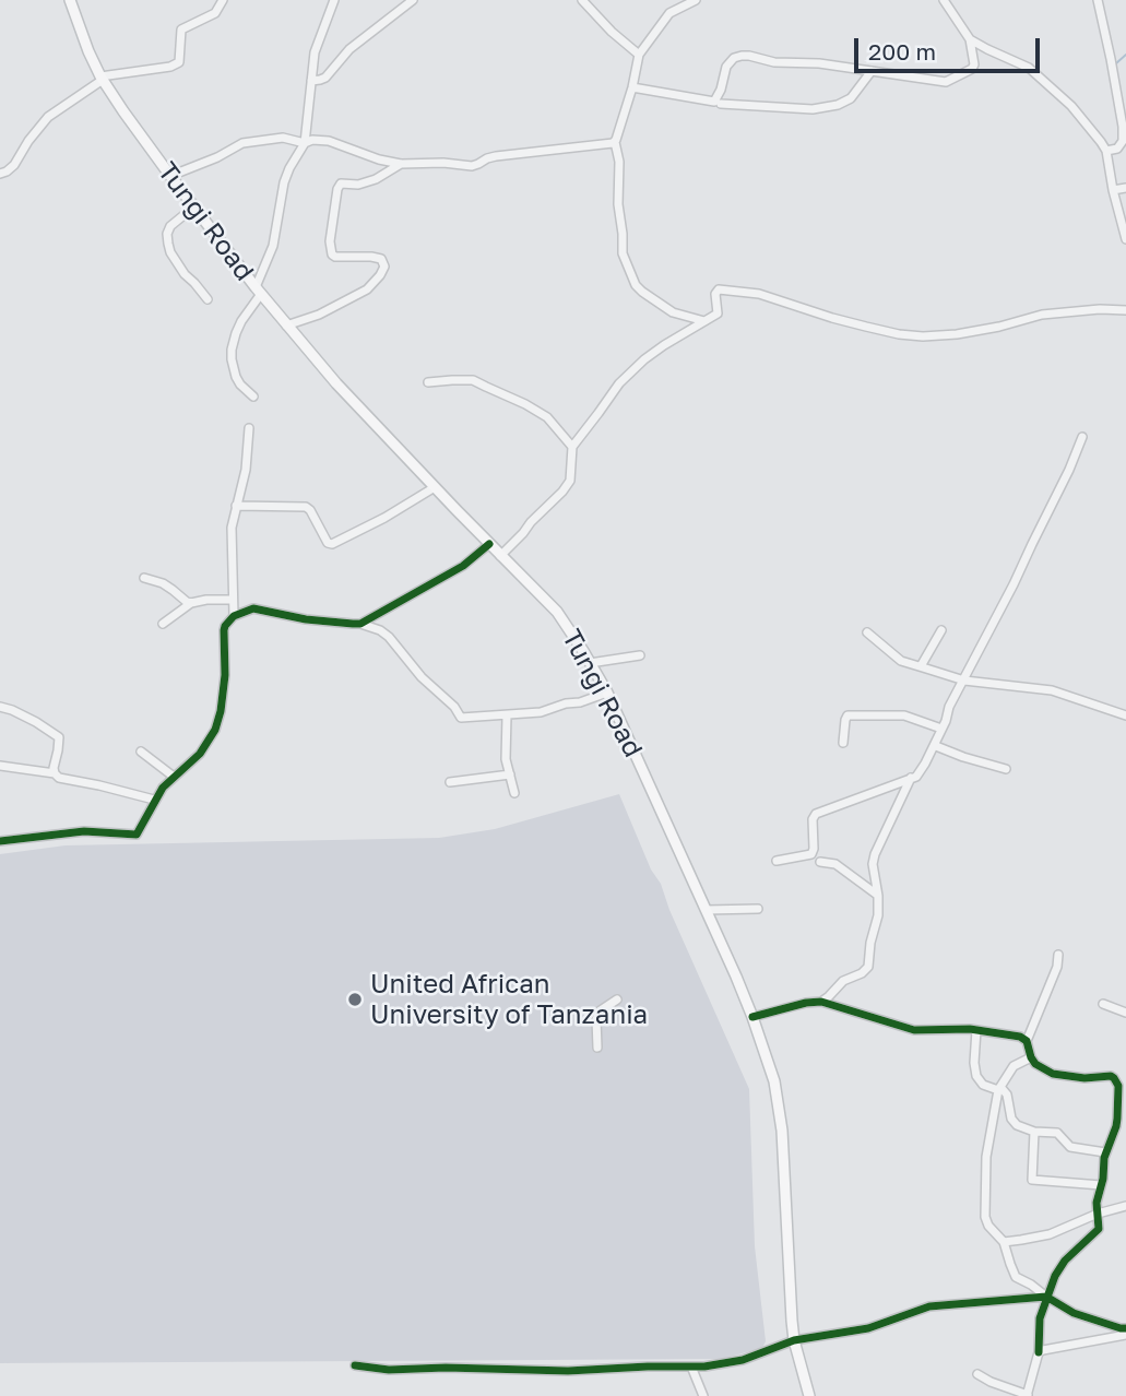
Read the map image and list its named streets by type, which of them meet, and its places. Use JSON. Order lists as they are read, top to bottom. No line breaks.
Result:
{"streets":{"main road":["Tungi Road"]},"places":["United African University of Tanzania"],"scale_bar":"200 m"}
